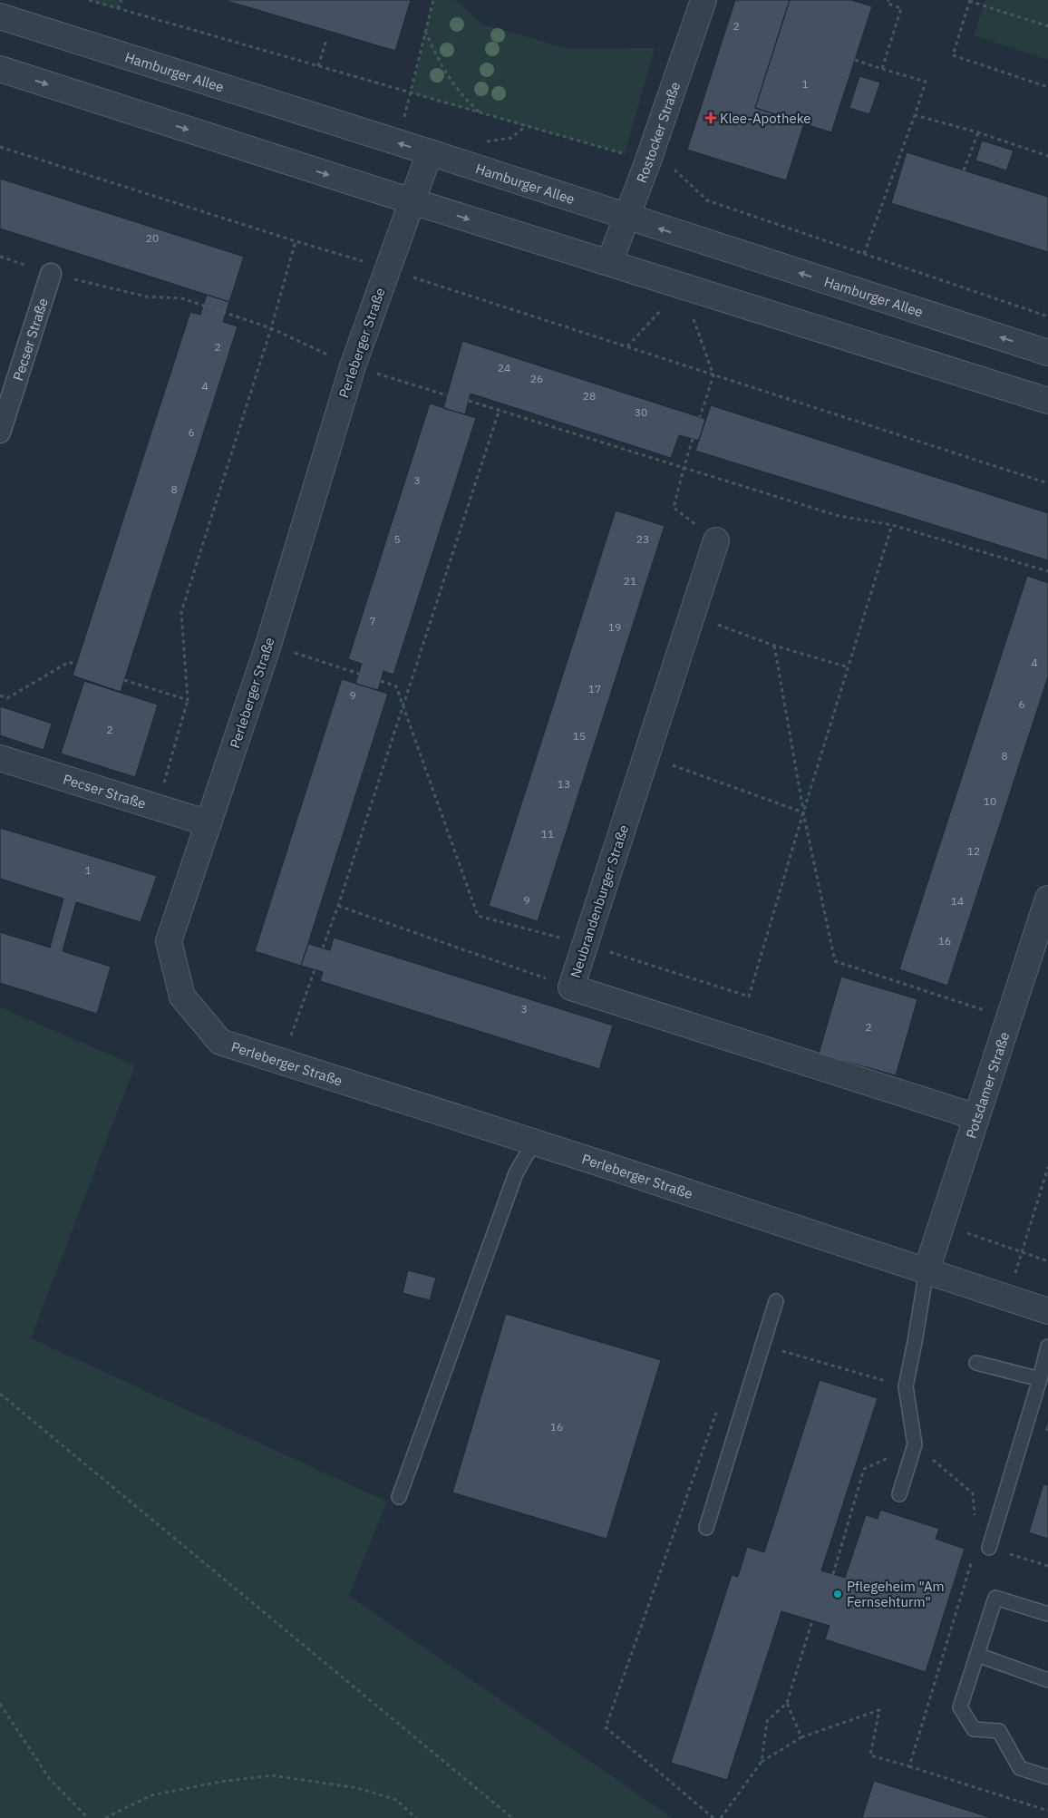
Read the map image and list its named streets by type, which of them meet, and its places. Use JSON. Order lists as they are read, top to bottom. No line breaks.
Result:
{"streets":{"street":["Hamburger Allee","Rostocker Straße","Pecser Straße","Perleberger Straße","Neubrandenburger Straße","Potsdamer Straße"]},"crossings":[["Hamburger Allee","Rostocker Straße"],["Hamburger Allee","Perleberger Straße"],["Pecser Straße","Perleberger Straße"],["Perleberger Straße","Potsdamer Straße"],["Neubrandenburger Straße","Potsdamer Straße"]],"places":{"health":["Klee-Apotheke"],"other":["Pflegeheim \"Am Fernsehturm\""]},"house_numbers":["2","1","20","2","24","26","4","28","30","6","3","8","5","23","21","7","19","4","17","9","6","2","15","8","13","10","11","12","1","9","14","16","3","2","16"]}
